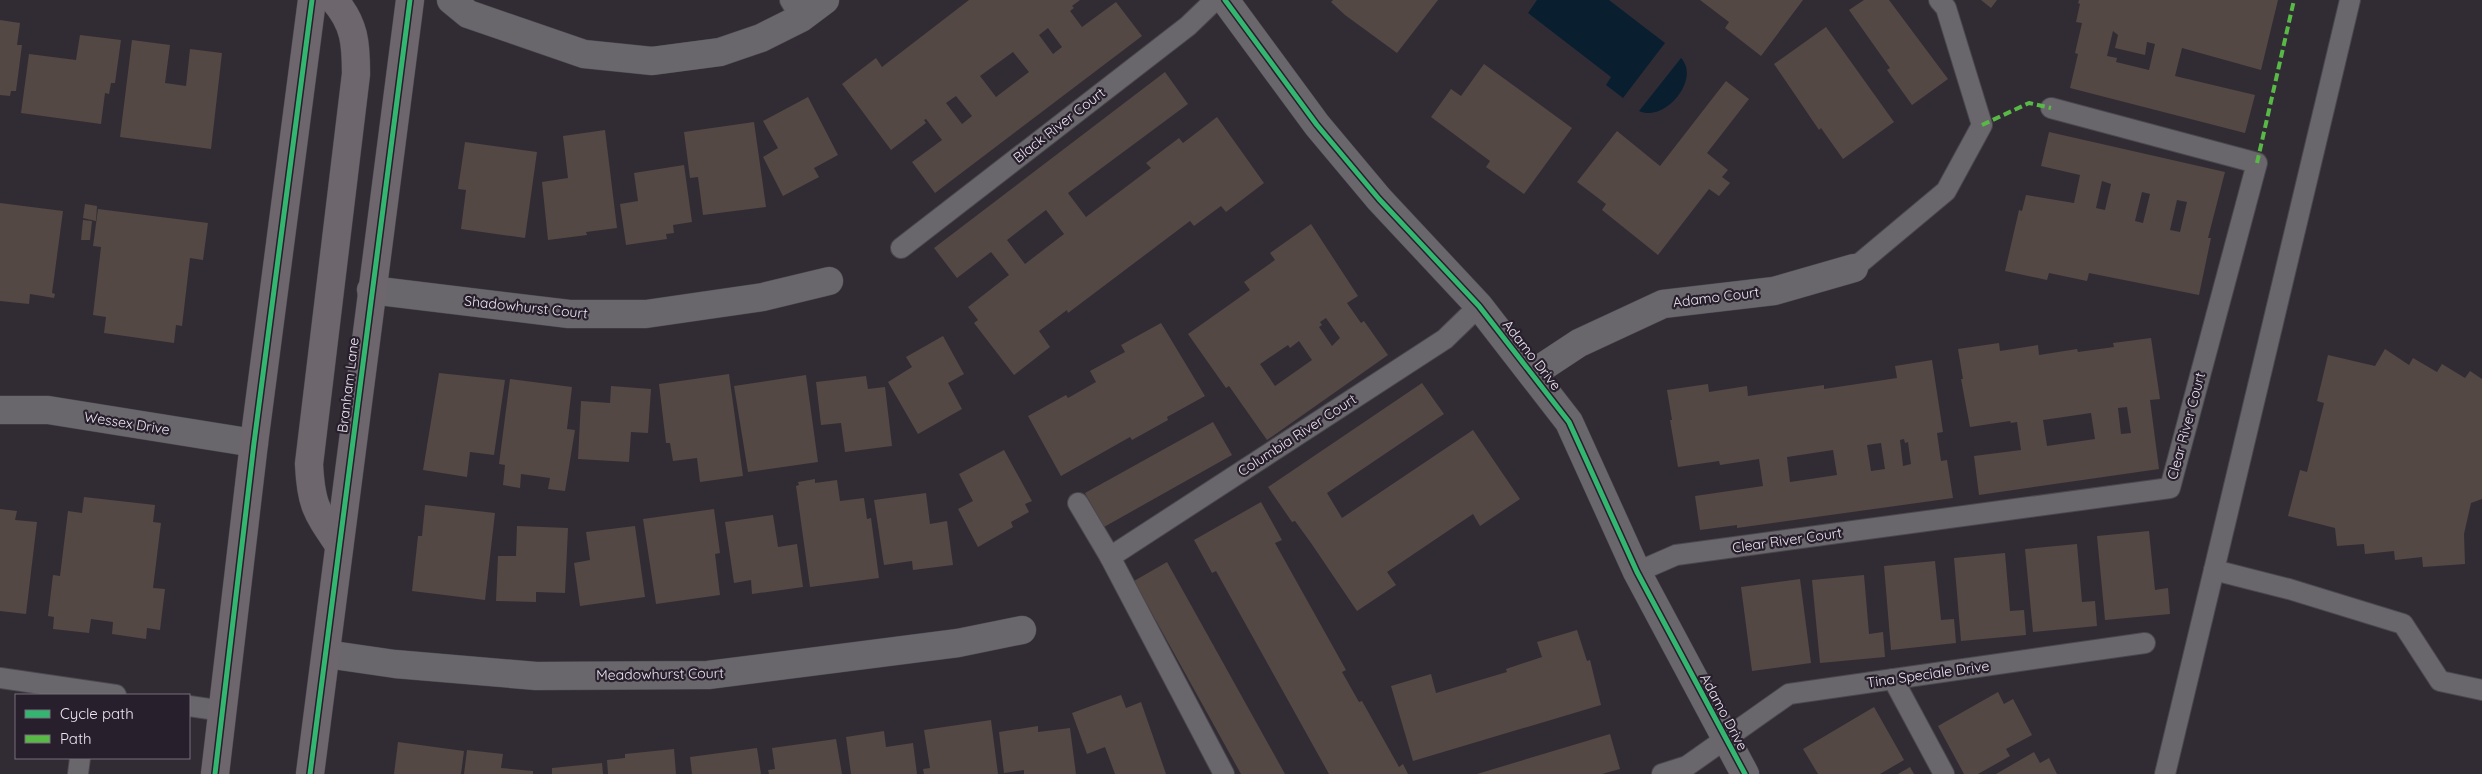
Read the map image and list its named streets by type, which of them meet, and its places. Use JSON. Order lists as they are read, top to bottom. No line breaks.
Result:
{"streets":{"main road":["Branham Lane"],"street":["Adamo Court","Shadowhurst Court","Adamo Drive","Wessex Drive","Meadowhurst Court"],"lane":["Black River Court","Clear River Court","Columbia River Court","Tina Speciale Drive"]},"crossings":[["Adamo Court","Adamo Drive"],["Shadowhurst Court","Branham Lane"],["Adamo Drive","Clear River Court"],["Adamo Drive","Columbia River Court"],["Adamo Drive","Tina Speciale Drive"],["Branham Lane","Meadowhurst Court"]],"legend":["Cycle path","Path"]}
